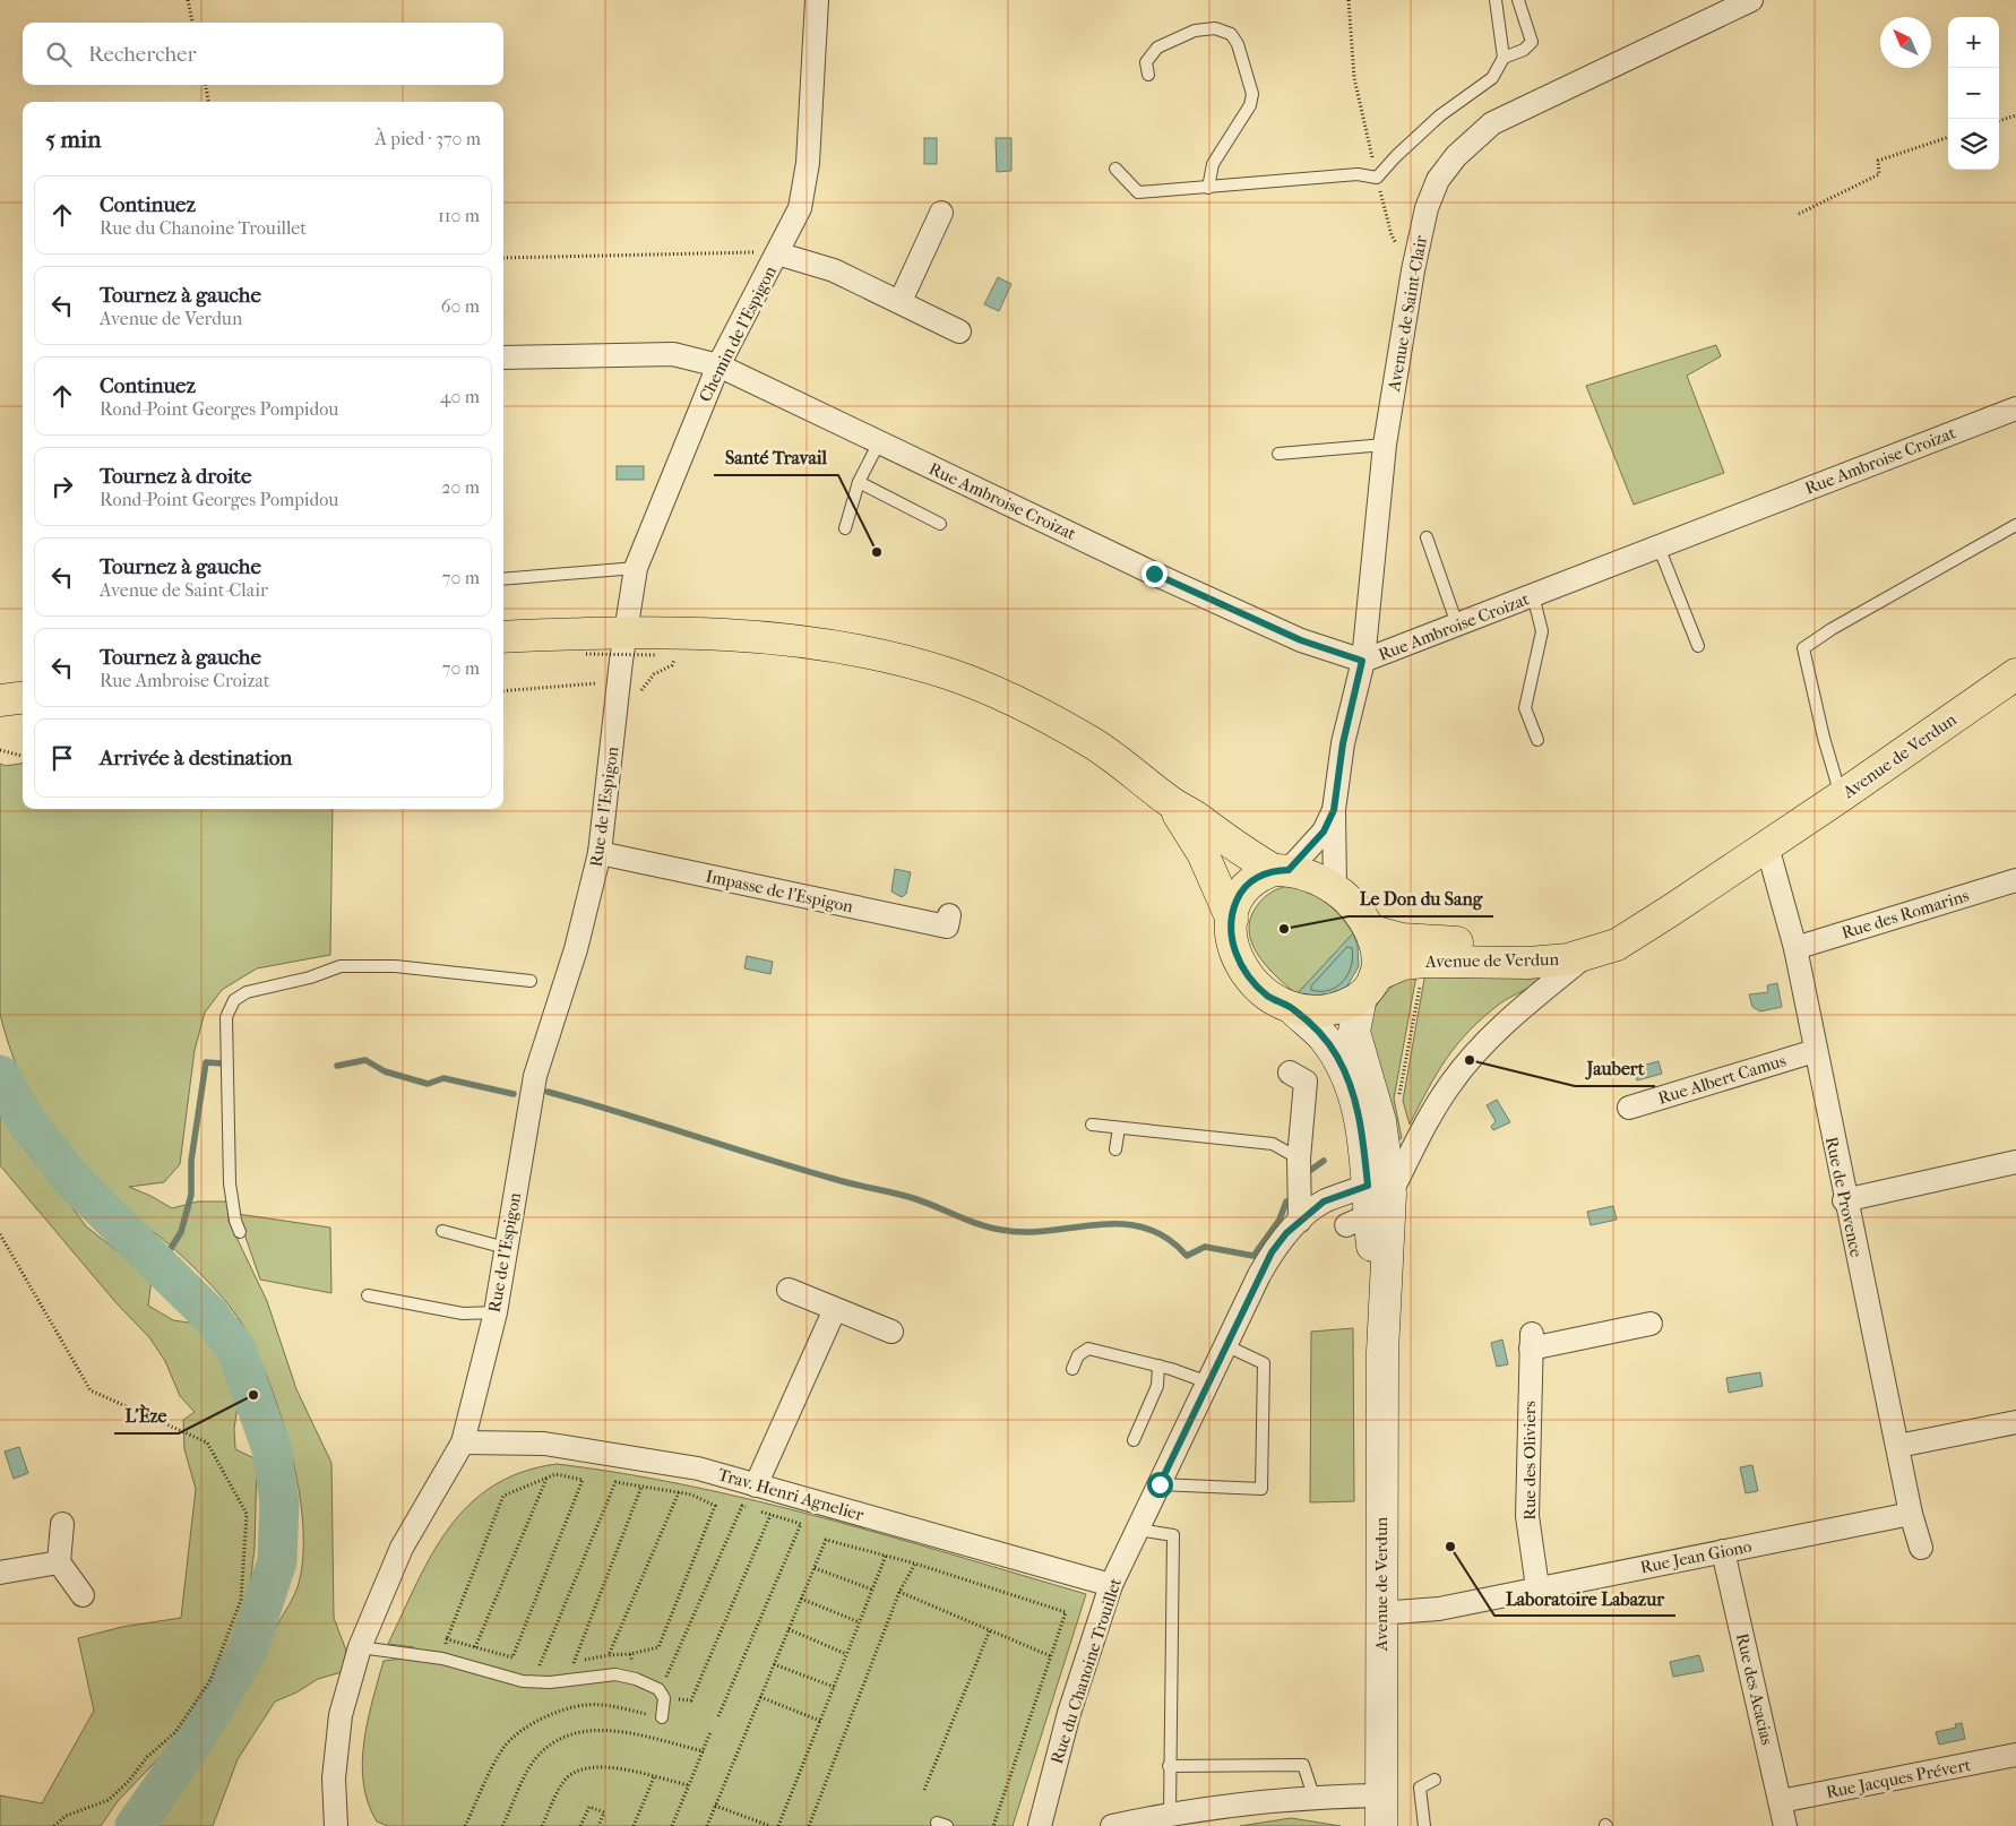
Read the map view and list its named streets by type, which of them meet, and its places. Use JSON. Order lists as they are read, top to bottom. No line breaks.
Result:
{"streets":{"main road":["Avenue de Verdun"],"street":["Avenue de Saint-Clair","Chemin de l'Espigon","Rue Ambroise Croizat","Rue de l'Espigon","Impasse de l'Espigon","Rue des Romarins","Rue Albert Camus","Rue de Provence","Rue des Oliviers","Trav. Henri Agnelier","Rue Jean Giono","Rue du Chanoine Trouillet","Rue des Acacias","Rue Jacques Prévert"]},"crossings":[["Avenue de Saint-Clair","Rue Ambroise Croizat"],["Avenue de Saint-Clair","Avenue de Verdun"],["Chemin de l'Espigon","Rue Ambroise Croizat"],["Chemin de l'Espigon","Rue de l'Espigon"],["Avenue de Verdun","Rue de Provence"],["Avenue de Verdun","Rue Jean Giono"],["Avenue de Verdun","Rue du Chanoine Trouillet"],["Rue de l'Espigon","Impasse de l'Espigon"],["Rue de l'Espigon","Trav. Henri Agnelier"],["Rue des Romarins","Rue de Provence"],["Rue Albert Camus","Rue de Provence"],["Rue de Provence","Rue Jean Giono"],["Rue des Oliviers","Rue Jean Giono"],["Trav. Henri Agnelier","Rue du Chanoine Trouillet"],["Rue Jean Giono","Rue des Acacias"],["Rue des Acacias","Rue Jacques Prévert"]],"places":["Santé Travail","Le Don du Sang","Jaubert","L'Èze","Laboratoire Labazur"],"north":"top left","page":{"map_buttons":["+","−"],"search":"Rechercher","heading":["5 min","À pied · 370 m"],"list":[["Continuez","Rue du Chanoine Trouillet","110 m"],["Tournez à gauche","Avenue de Verdun","60 m"],["Continuez","Rond-Point Georges Pompidou","40 m"],["Tournez à droite","Rond-Point Georges Pompidou","20 m"],["Tournez à gauche","Avenue de Saint-Clair","70 m"],["Tournez à gauche","Rue Ambroise Croizat","70 m"],"Arrivée à destination"]}}
